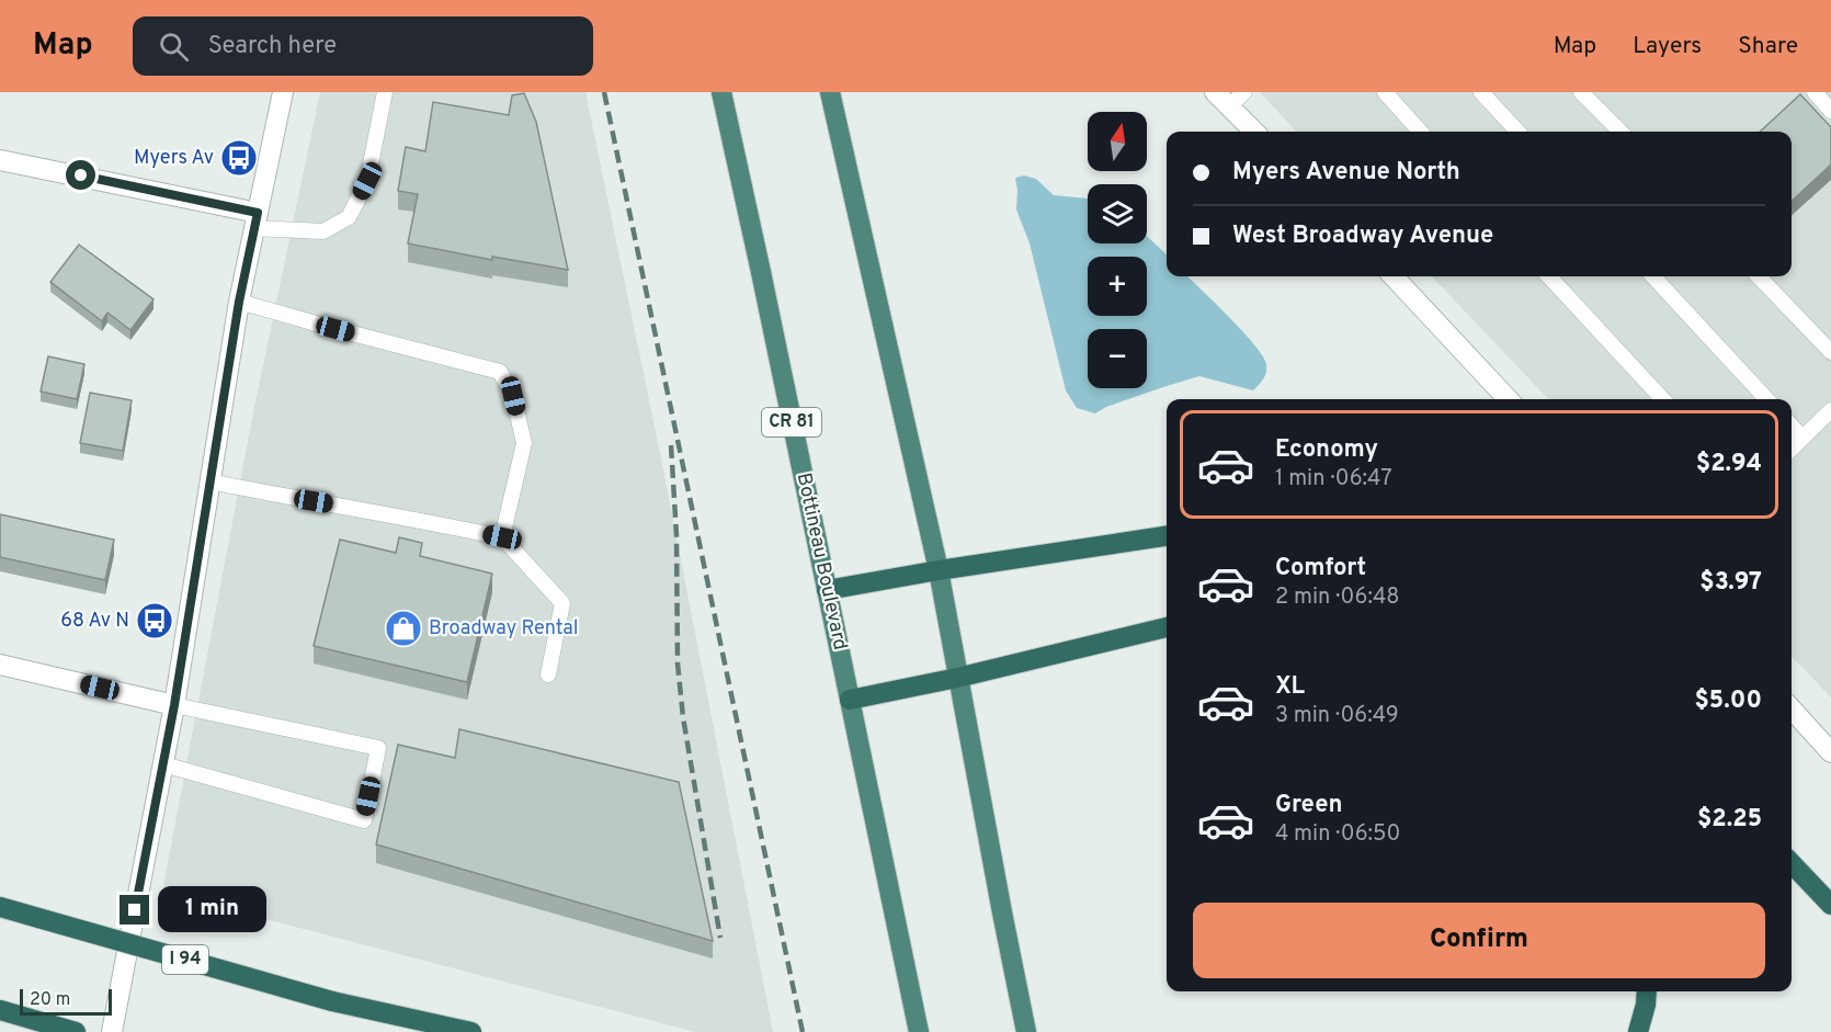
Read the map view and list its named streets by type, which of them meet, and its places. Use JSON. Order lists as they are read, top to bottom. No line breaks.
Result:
{"streets":{"highway":["CR 81","Bottineau Boulevard","I 94"]},"places":{"bus stop":["Myers Av","68 Av N"],"shop":["Broadway Rental"]},"scale_bar":"20 m","north":"top","page":{"header":"Map","search":"Search here","nav":["Map","Layers","Share"],"map_buttons":["+","−"],"banner":["Myers Avenue North","West Broadway Avenue"],"list":[{"name":"Economy","note":"1 min · 06:47","value":"$2.94"},{"name":"Comfort","note":"2 min · 06:48","value":"$3.97"},{"name":"XL","note":"3 min · 06:49","value":"$5.00"},{"name":"Green","note":"4 min · 06:50","value":"$2.25"}],"bubble":"1 min","buttons":"Confirm","scale":"20 m"}}
